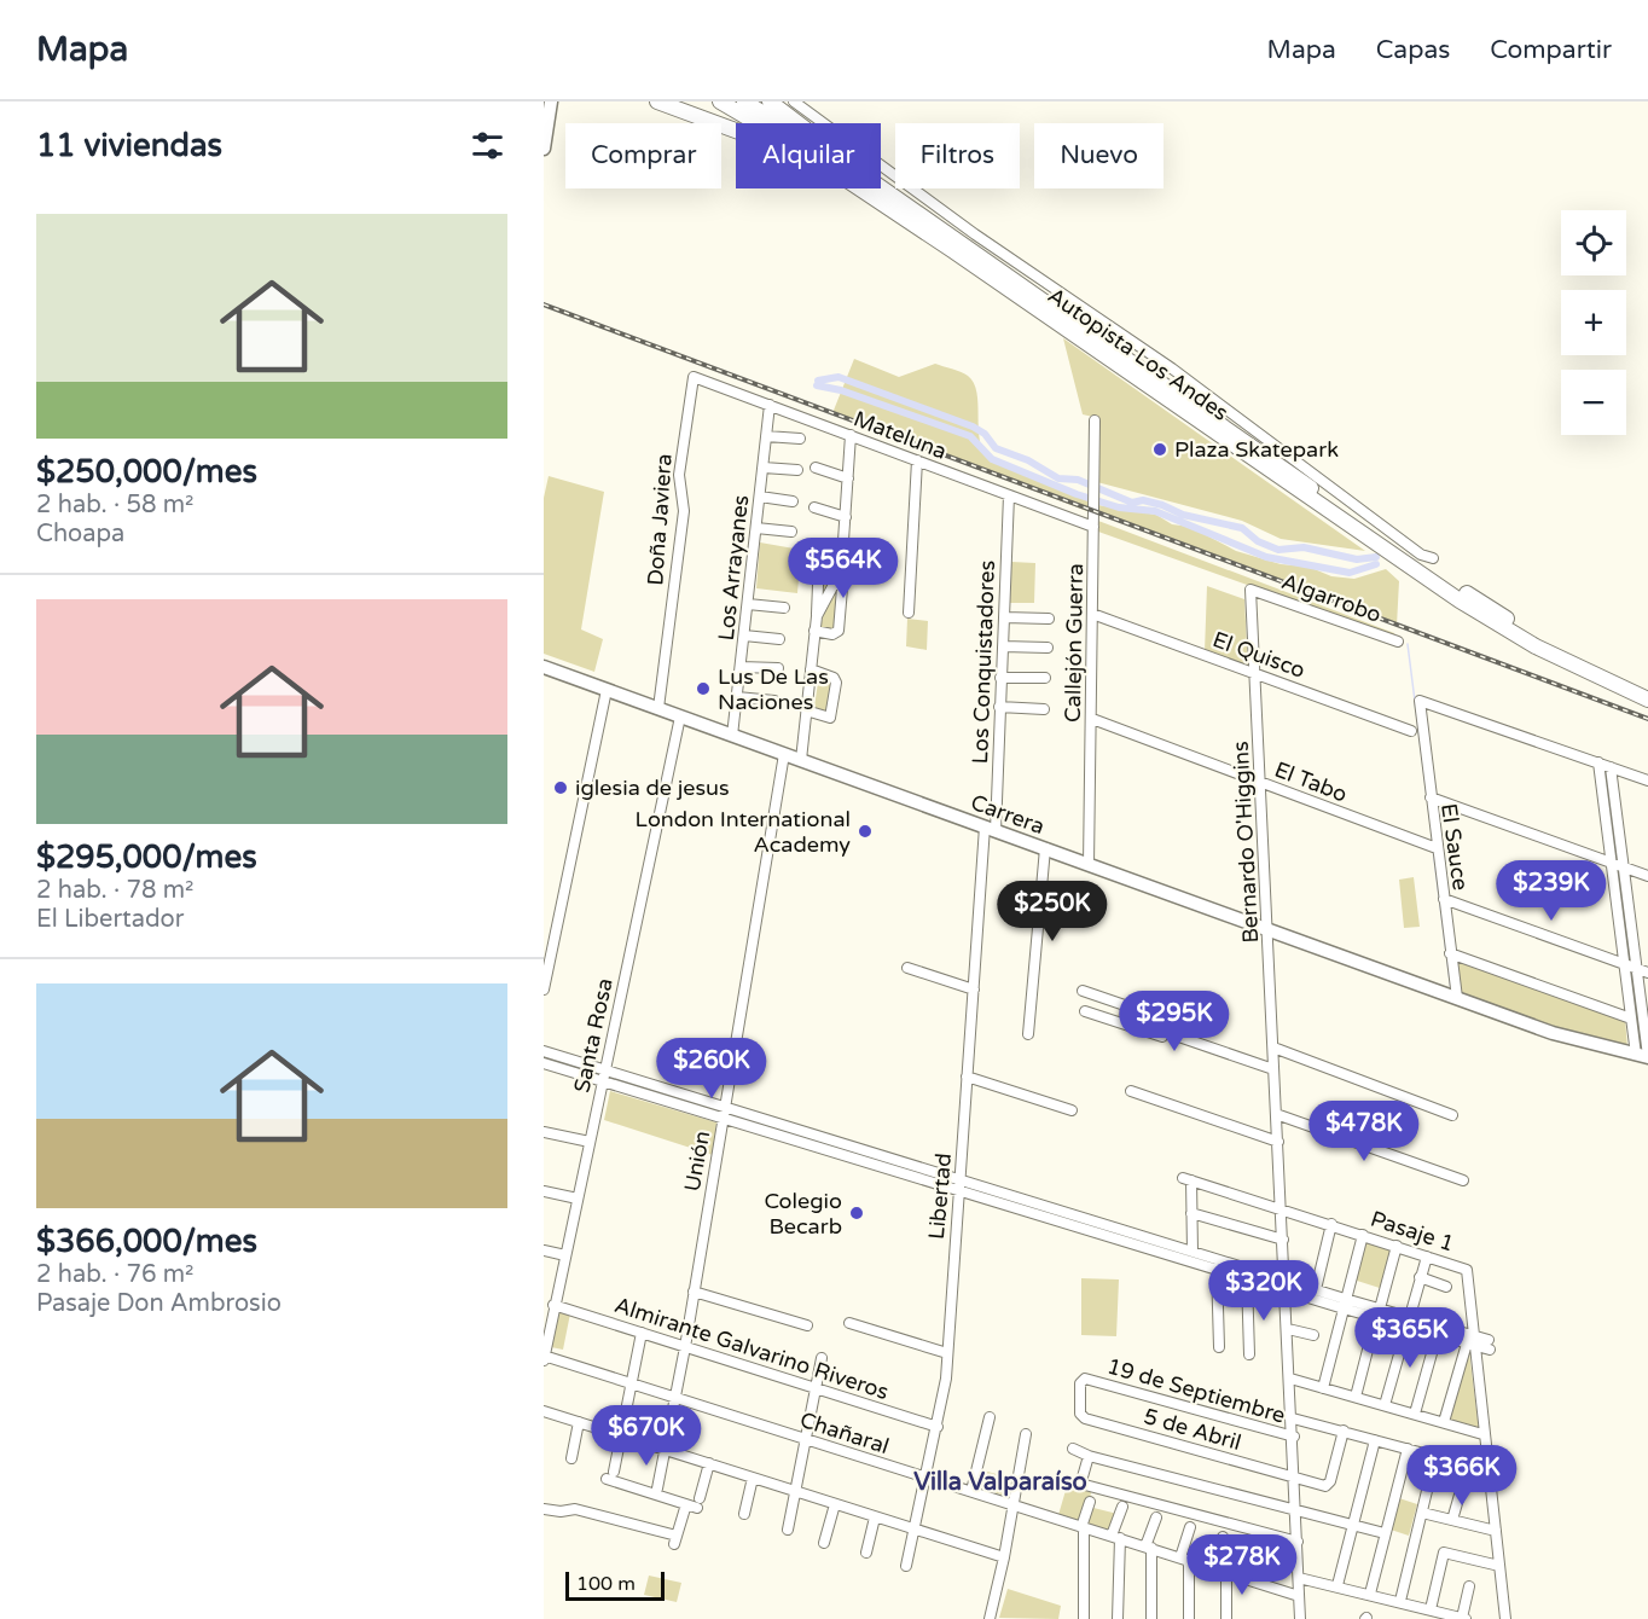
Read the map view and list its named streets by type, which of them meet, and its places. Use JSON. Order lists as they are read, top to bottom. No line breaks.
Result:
{"streets":{"highway":["Autopista Los Andes"],"main road":["Carrera"],"street":["Mateluna","Doña Javiera","Los Arrayanes","Algarrobo","Callejón Guerra","El Quisco","Los Conquistadores","El Tabo","Bernardo O'Higgins","El Sauce","Santa Rosa","Unión","Libertad","Pasaje 1","Almirante Galvarino Riveros","19 de Septiembre","5 de Abril","Chañaral"]},"crossings":[["Mateluna","Doña Javiera"],["Mateluna","Los Arrayanes"],["Mateluna","Callejón Guerra"],["Mateluna","Los Conquistadores"],["Doña Javiera","Carrera"],["Los Arrayanes","Carrera"],["Algarrobo","El Quisco"],["Algarrobo","Bernardo O'Higgins"],["Callejón Guerra","El Quisco"],["Callejón Guerra","El Tabo"],["Callejón Guerra","Carrera"],["El Quisco","Bernardo O'Higgins"],["Los Conquistadores","Carrera"],["Los Conquistadores","Libertad"],["El Tabo","Bernardo O'Higgins"],["El Tabo","El Sauce"],["Carrera","Bernardo O'Higgins"],["Carrera","El Sauce"],["Carrera","Santa Rosa"],["Carrera","Unión"],["Carrera","Libertad"],["Bernardo O'Higgins","Pasaje 1"],["Bernardo O'Higgins","19 de Septiembre"],["Bernardo O'Higgins","5 de Abril"],["Bernardo O'Higgins","Chañaral"],["Santa Rosa","Almirante Galvarino Riveros"],["Santa Rosa","Chañaral"],["Unión","Almirante Galvarino Riveros"],["Unión","Chañaral"],["Libertad","Almirante Galvarino Riveros"],["Libertad","Chañaral"],["19 de Septiembre","5 de Abril"]],"districts":["Villa Valparaíso"],"places":["Plaza Skatepark","Lus De Las Naciones","iglesia de jesus","London International Academy","Colegio Becarb"],"scale_bar":"100 m","page":{"header":"Mapa","nav":["Mapa","Capas","Compartir"],"heading":"11 viviendas","chip":["Comprar","Alquilar","Filtros","Nuevo"],"list":[{"name":"$250,000/mes","note":"2 hab. · 58 m² · Choapa"},{"name":"$295,000/mes","note":"2 hab. · 78 m² · El Libertador"},{"name":"$366,000/mes","note":"2 hab. · 76 m² · Pasaje Don Ambrosio"}],"map_buttons":["+","−"],"price":["$564K","$239K","$250K","$295K","$260K","$478K","$320K","$365K","$670K","$366K","$278K"],"scale":"100 m"}}
